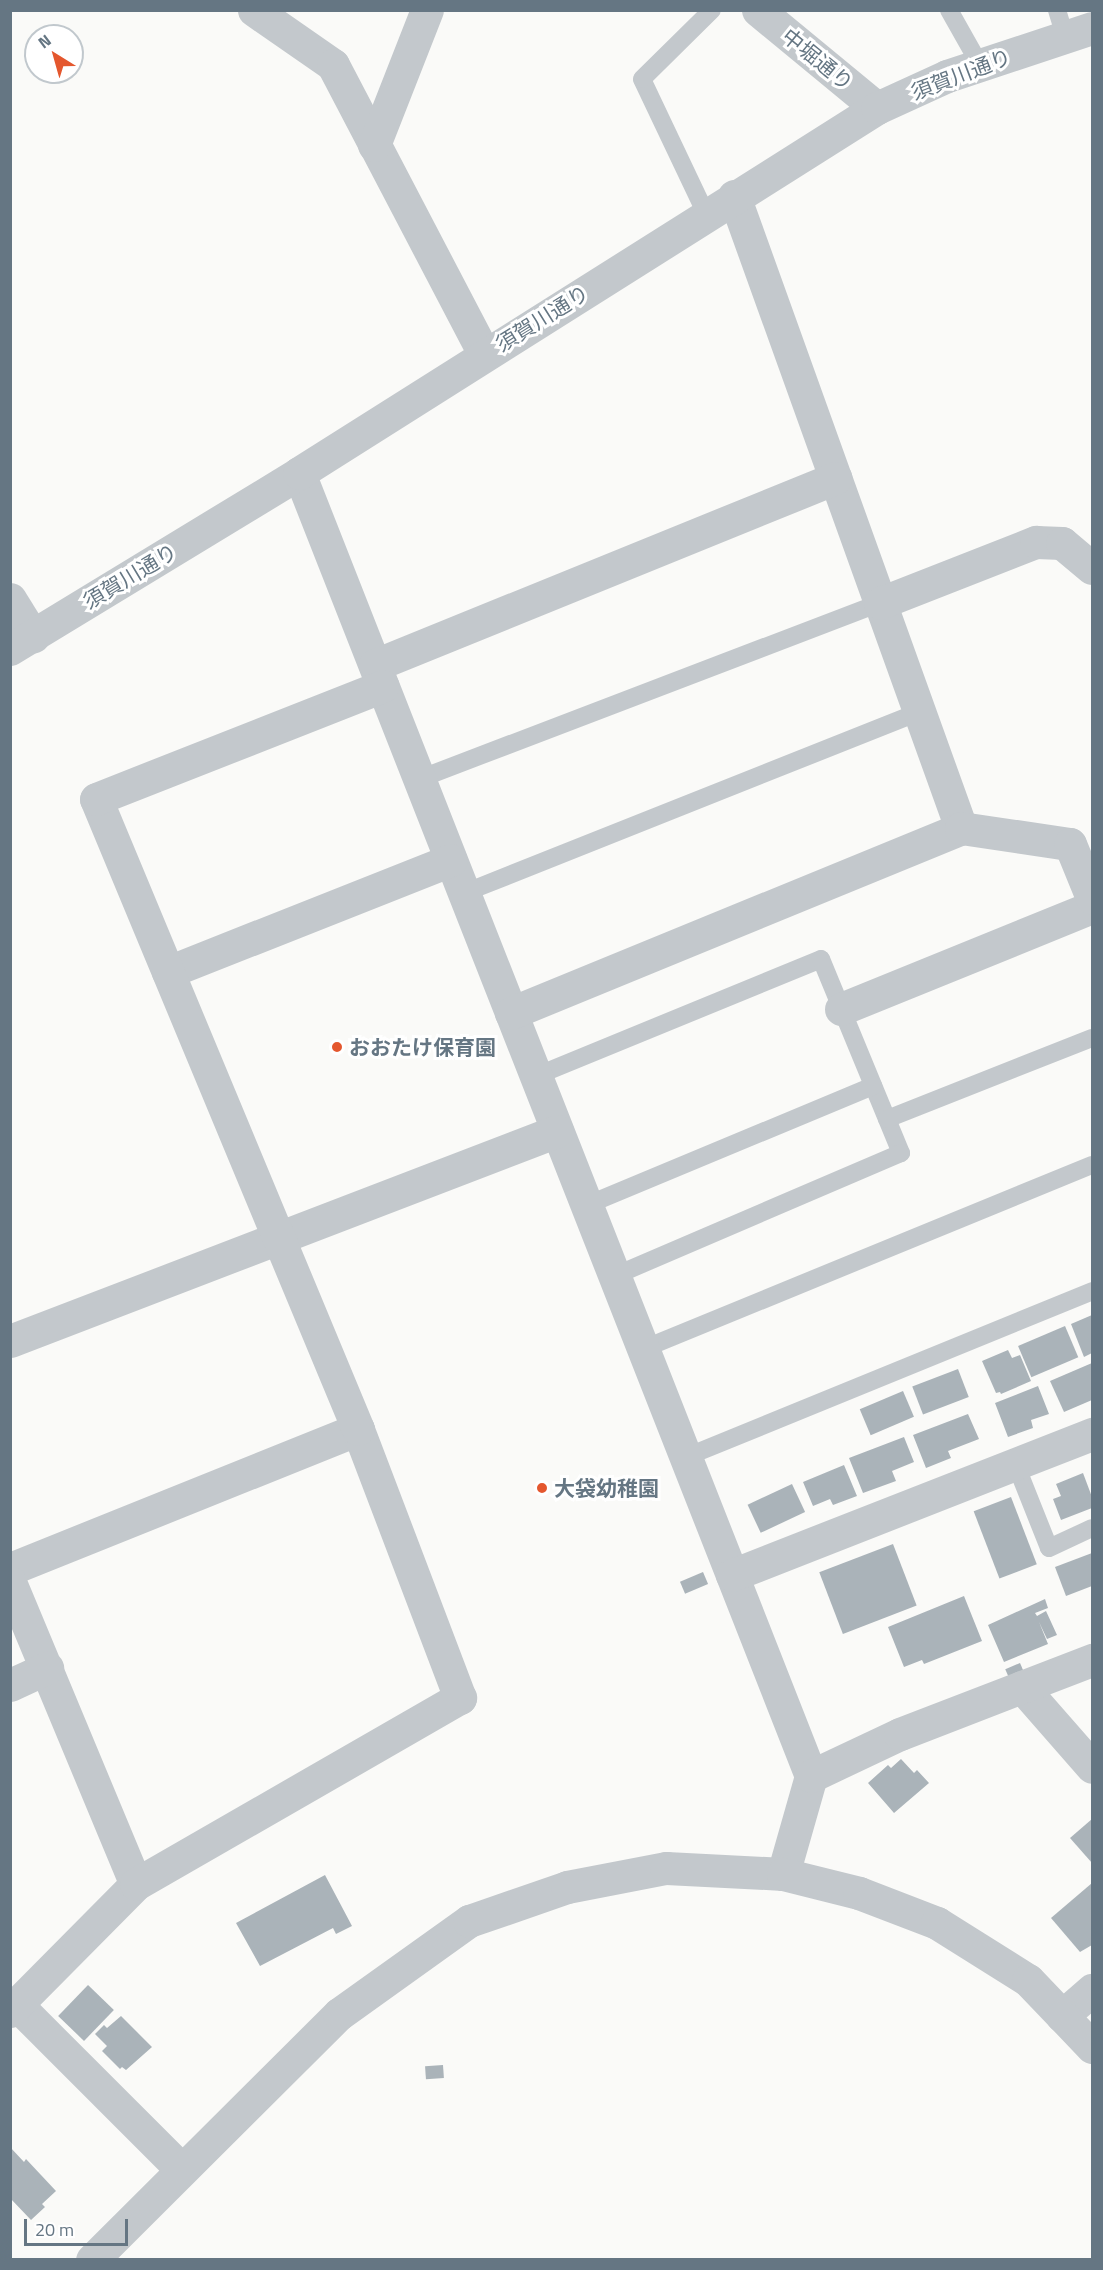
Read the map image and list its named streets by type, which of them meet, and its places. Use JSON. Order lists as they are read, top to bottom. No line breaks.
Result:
{"streets":{"street":["中堀通り","須賀川通り"]},"crossings":[["中堀通り","須賀川通り"]],"places":["おおたけ保育園","大袋幼稚園"],"scale_bar":"20 m","north":"top left"}
